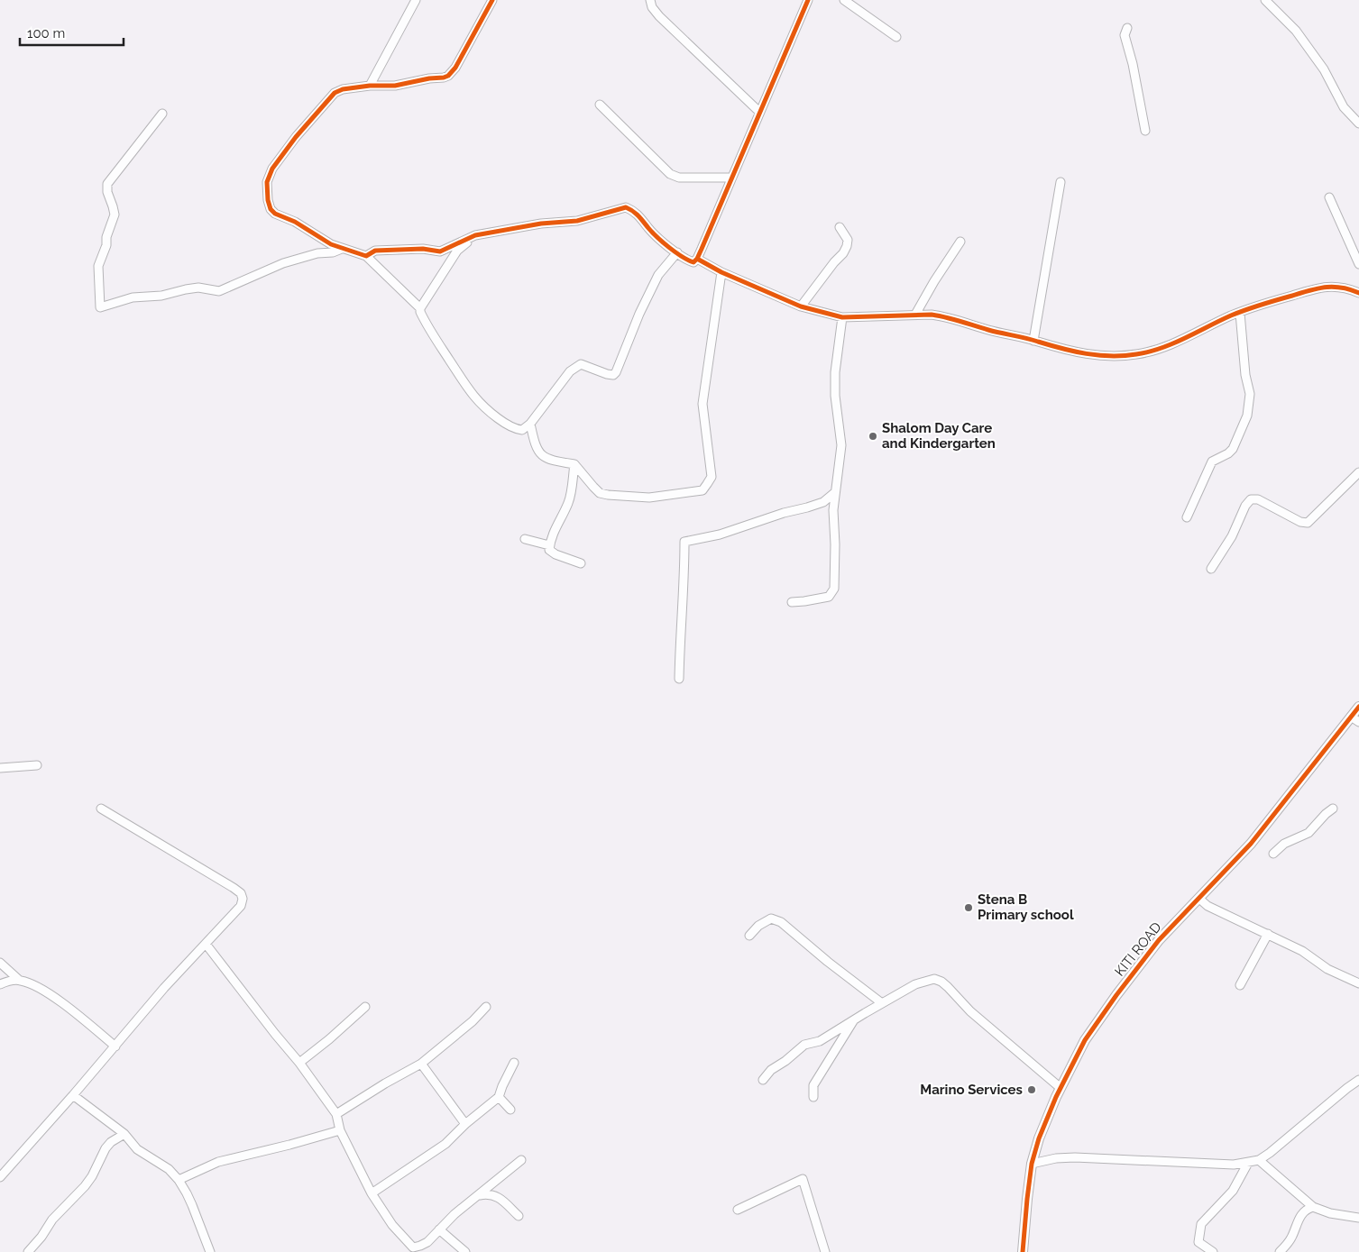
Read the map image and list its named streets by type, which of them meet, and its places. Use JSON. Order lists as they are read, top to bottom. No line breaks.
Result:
{"streets":{"street":["KITI ROAD"]},"places":["Shalom Day Care and Kindergarten","Stena B Primary school","Marino Services"],"scale_bar":"100 m"}
